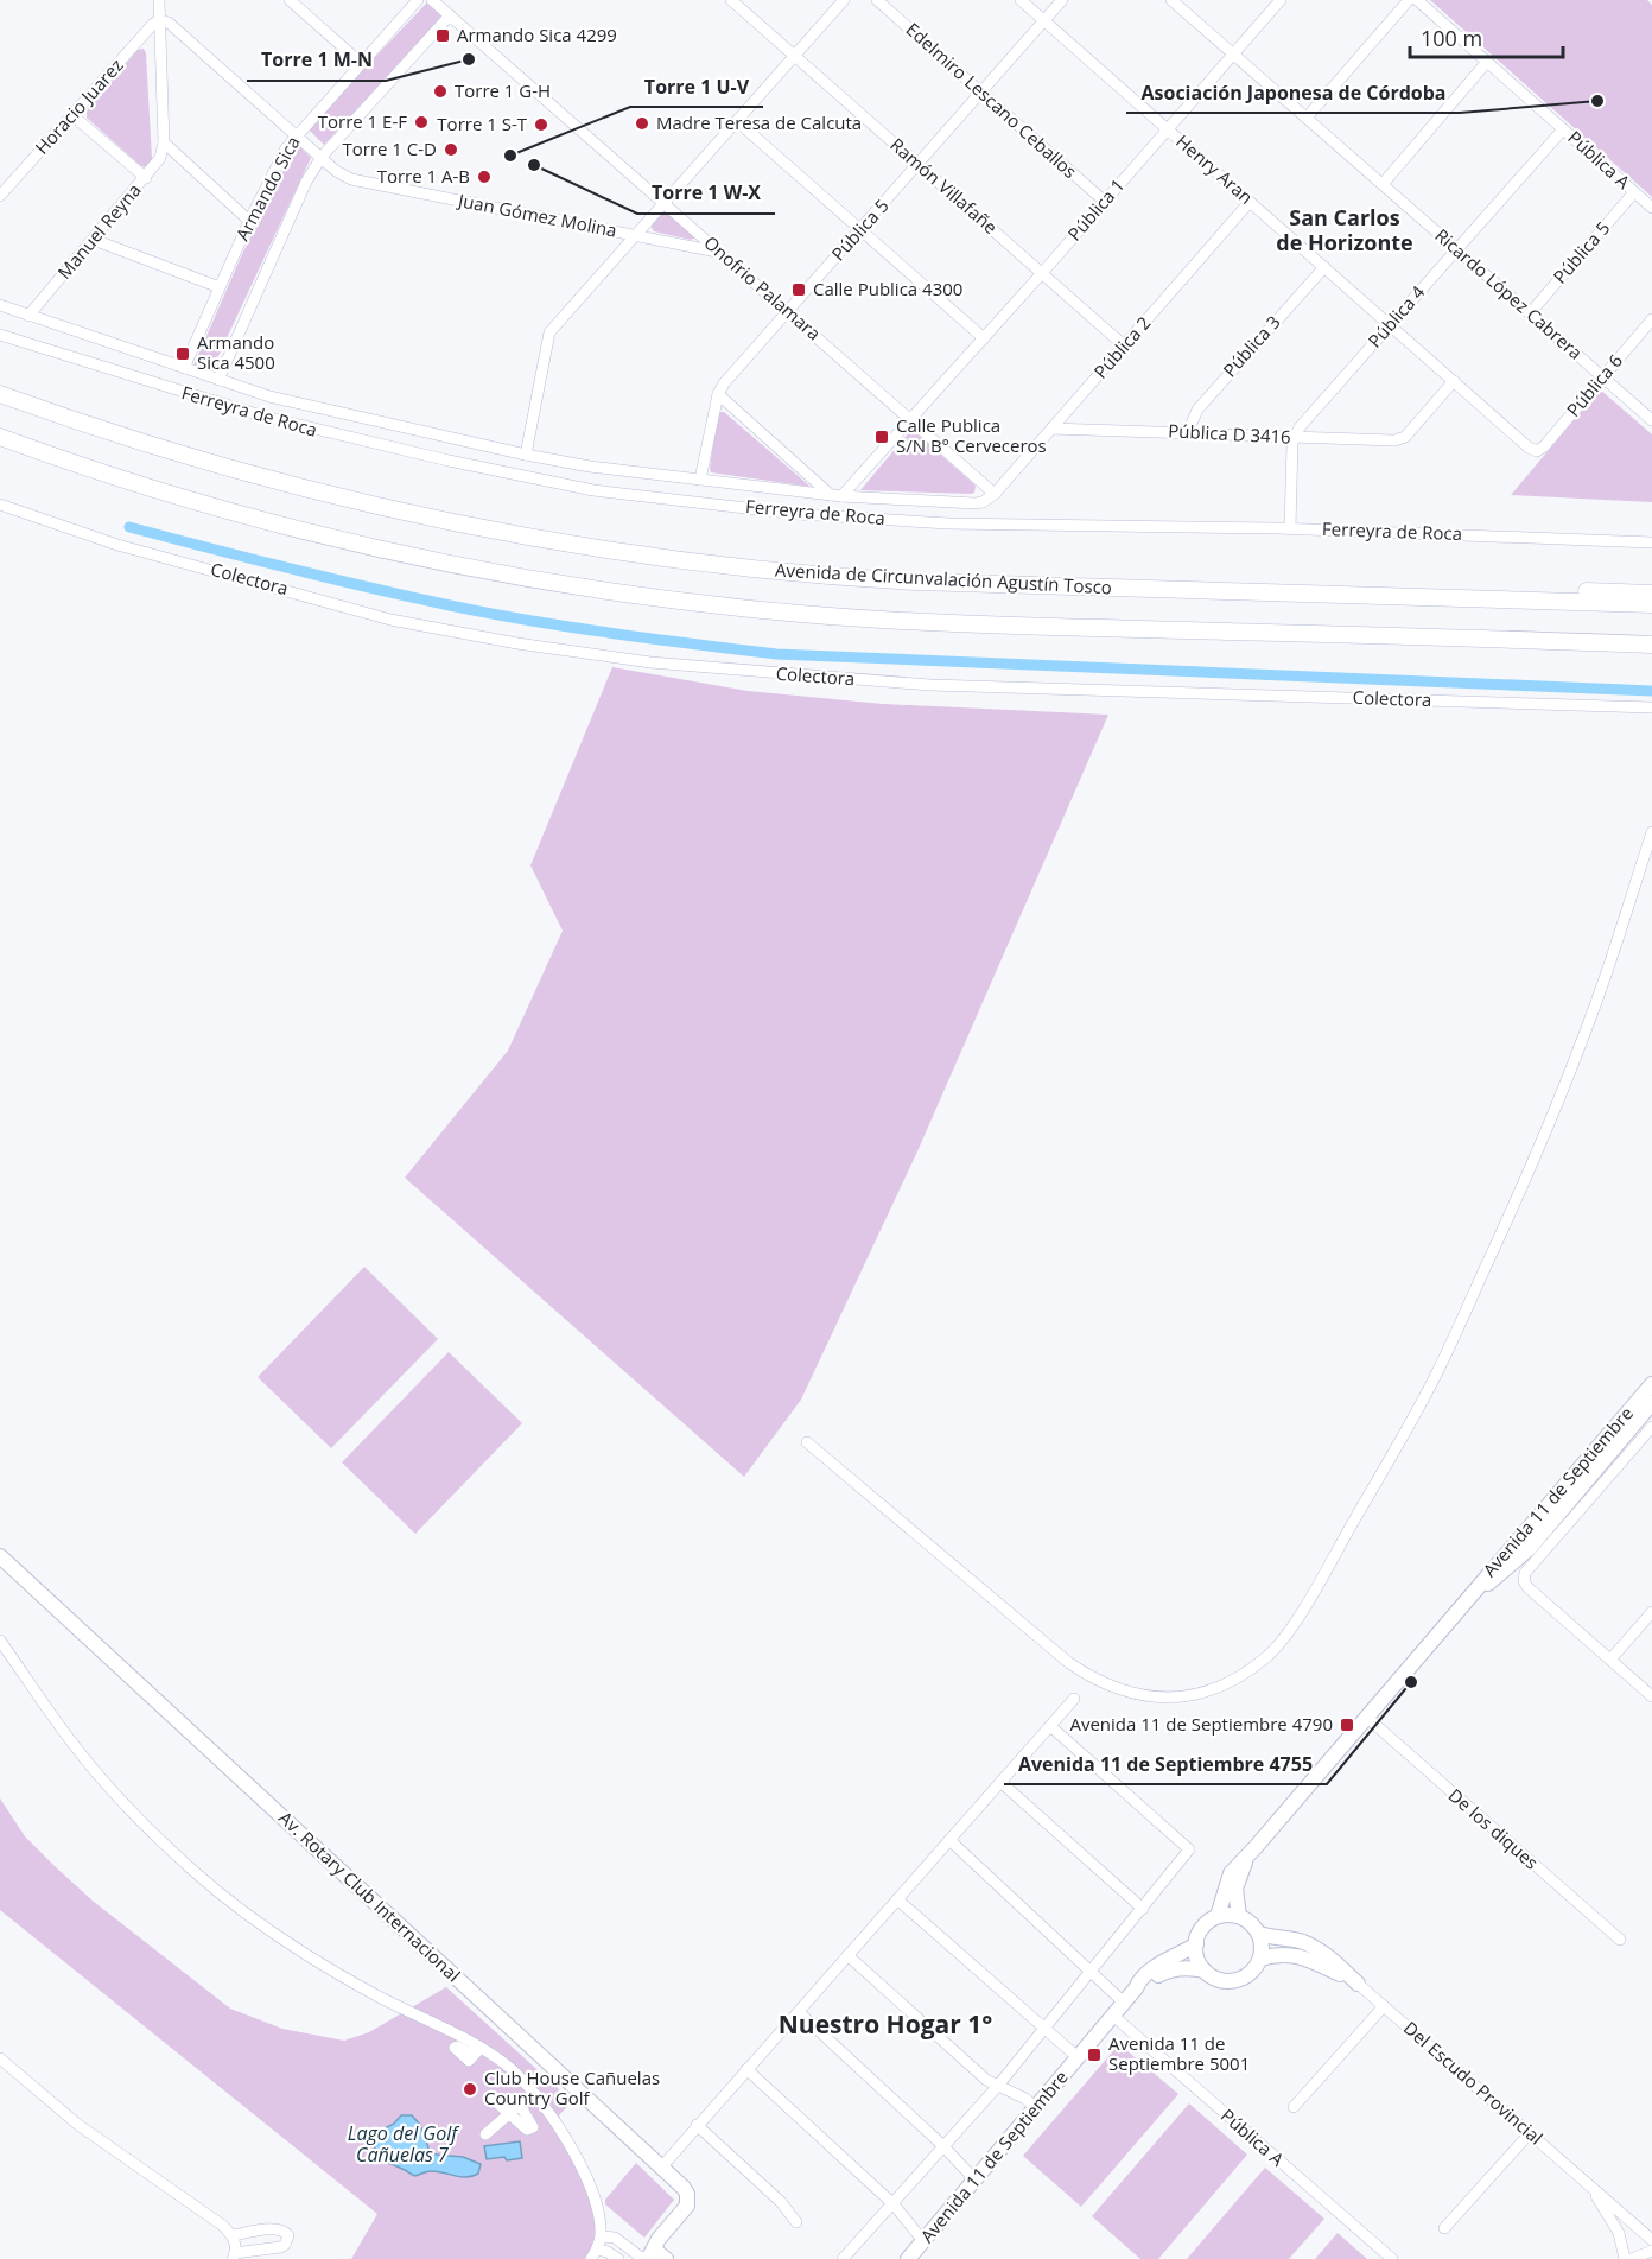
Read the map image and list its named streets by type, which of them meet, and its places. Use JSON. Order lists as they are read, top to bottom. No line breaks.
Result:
{"streets":{"highway":["Avenida de Circunvalación Agustín Tosco"],"main road":["Avenida 11 de Septiembre","Av. Rotary Club Internacional"],"street":["Edelmiro Lescano Ceballos","Horacio Juarez","Pública A","Henry Aran","Ramón Villafañe","Armando Sica","Pública 1","Juan Gómez Molina","Pública 5","Manuel Reyna","Onofrio Palamara","Ricardo López Cabrera","Pública 4","Pública 3","Pública 2","Pública 6","Ferreyra de Roca","Pública D 3416","Colectora","De los diques","Del Escudo Provincial"]},"crossings":[["Edelmiro Lescano Ceballos","Pública 1"],["Edelmiro Lescano Ceballos","Pública 5"],["Horacio Juarez","Juan Gómez Molina"],["Pública A","Pública 5"],["Pública A","Pública 4"],["Pública A","Avenida 11 de Septiembre"],["Henry Aran","Pública 1"],["Henry Aran","Pública 5"],["Henry Aran","Pública 4"],["Henry Aran","Pública 3"],["Henry Aran","Pública 2"],["Henry Aran","Pública 6"],["Henry Aran","Pública D 3416"],["Ramón Villafañe","Pública 1"],["Ramón Villafañe","Pública 5"],["Ramón Villafañe","Pública 2"],["Armando Sica","Juan Gómez Molina"],["Armando Sica","Onofrio Palamara"],["Armando Sica","Ferreyra de Roca"],["Pública 1","Onofrio Palamara"],["Pública 1","Ricardo López Cabrera"],["Juan Gómez Molina","Onofrio Palamara"],["Pública 5","Onofrio Palamara"],["Pública 5","Ricardo López Cabrera"],["Manuel Reyna","Ferreyra de Roca"],["Onofrio Palamara","Pública 2"],["Ricardo López Cabrera","Pública 4"],["Ricardo López Cabrera","Pública 6"],["Pública 4","Pública D 3416"],["Pública 3","Pública D 3416"],["Pública 2","Pública D 3416"],["Avenida 11 de Septiembre","De los diques"]],"districts":["San Carlos de Horizonte","Nuestro Hogar 1°"],"water":["Lago del Golf Cañuelas 7"],"places":{"transit":["Armando Sica 4299","Calle Publica 4300","Armando Sica 4500","Calle Publica S/N B° Cerveceros","Avenida 11 de Septiembre 4790","Avenida 11 de Septiembre 5001"],"other":["Torre 1 M-N","Torre 1 G-H","Asociación Japonesa de Córdoba","Torre 1 E-F","Madre Teresa de Calcuta","Torre 1 S-T","Torre 1 C-D","Torre 1 U-V","Torre 1 W-X","Torre 1 A-B","Avenida 11 de Septiembre 4755","Club House Cañuelas Country Golf"]},"scale_bar":"100 m"}
